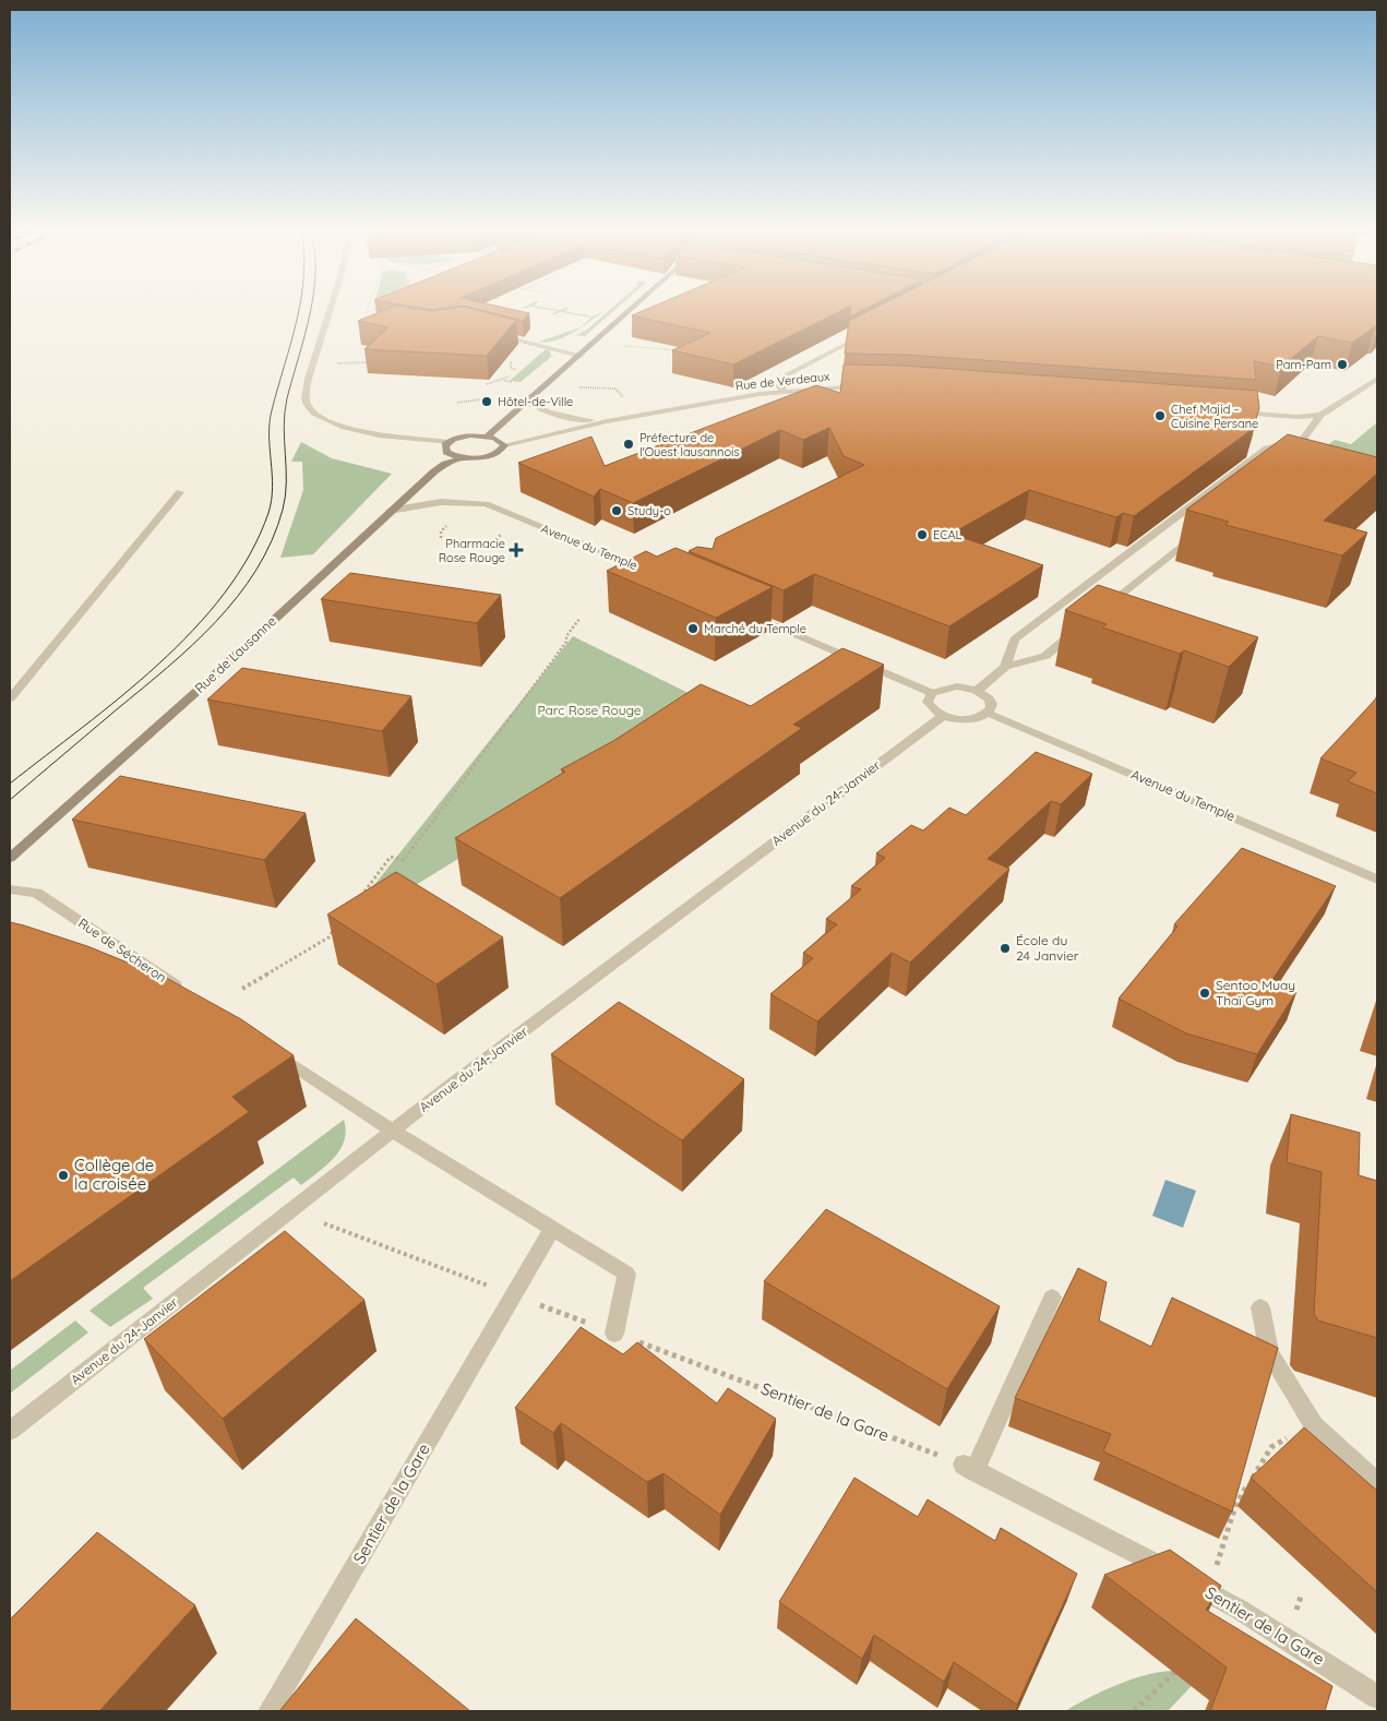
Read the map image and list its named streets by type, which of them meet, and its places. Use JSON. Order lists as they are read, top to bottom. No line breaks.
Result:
{"streets":{"main road":["Rue de Lausanne"],"street":["Rue de Verdeaux","Avenue du Temple","Avenue du 24-Janvier","Rue de Sécheron","Sentier de la Gare"]},"crossings":[["Rue de Verdeaux","Rue de Lausanne"],["Avenue du Temple","Rue de Lausanne"]],"parks":["Parc Rose Rouge"],"places":{"other":["Pam-Pam","Hôtel-de-Ville","Chef Majid – Cuisine Persane","Préfecture de l'Ouest lausannois","Study-o","ECAL","Marché du Temple","École du 24 Janvier","Sentoo Muay Thaï Gym","Collège de la croisée"],"health":["Pharmacie Rose Rouge"]}}
